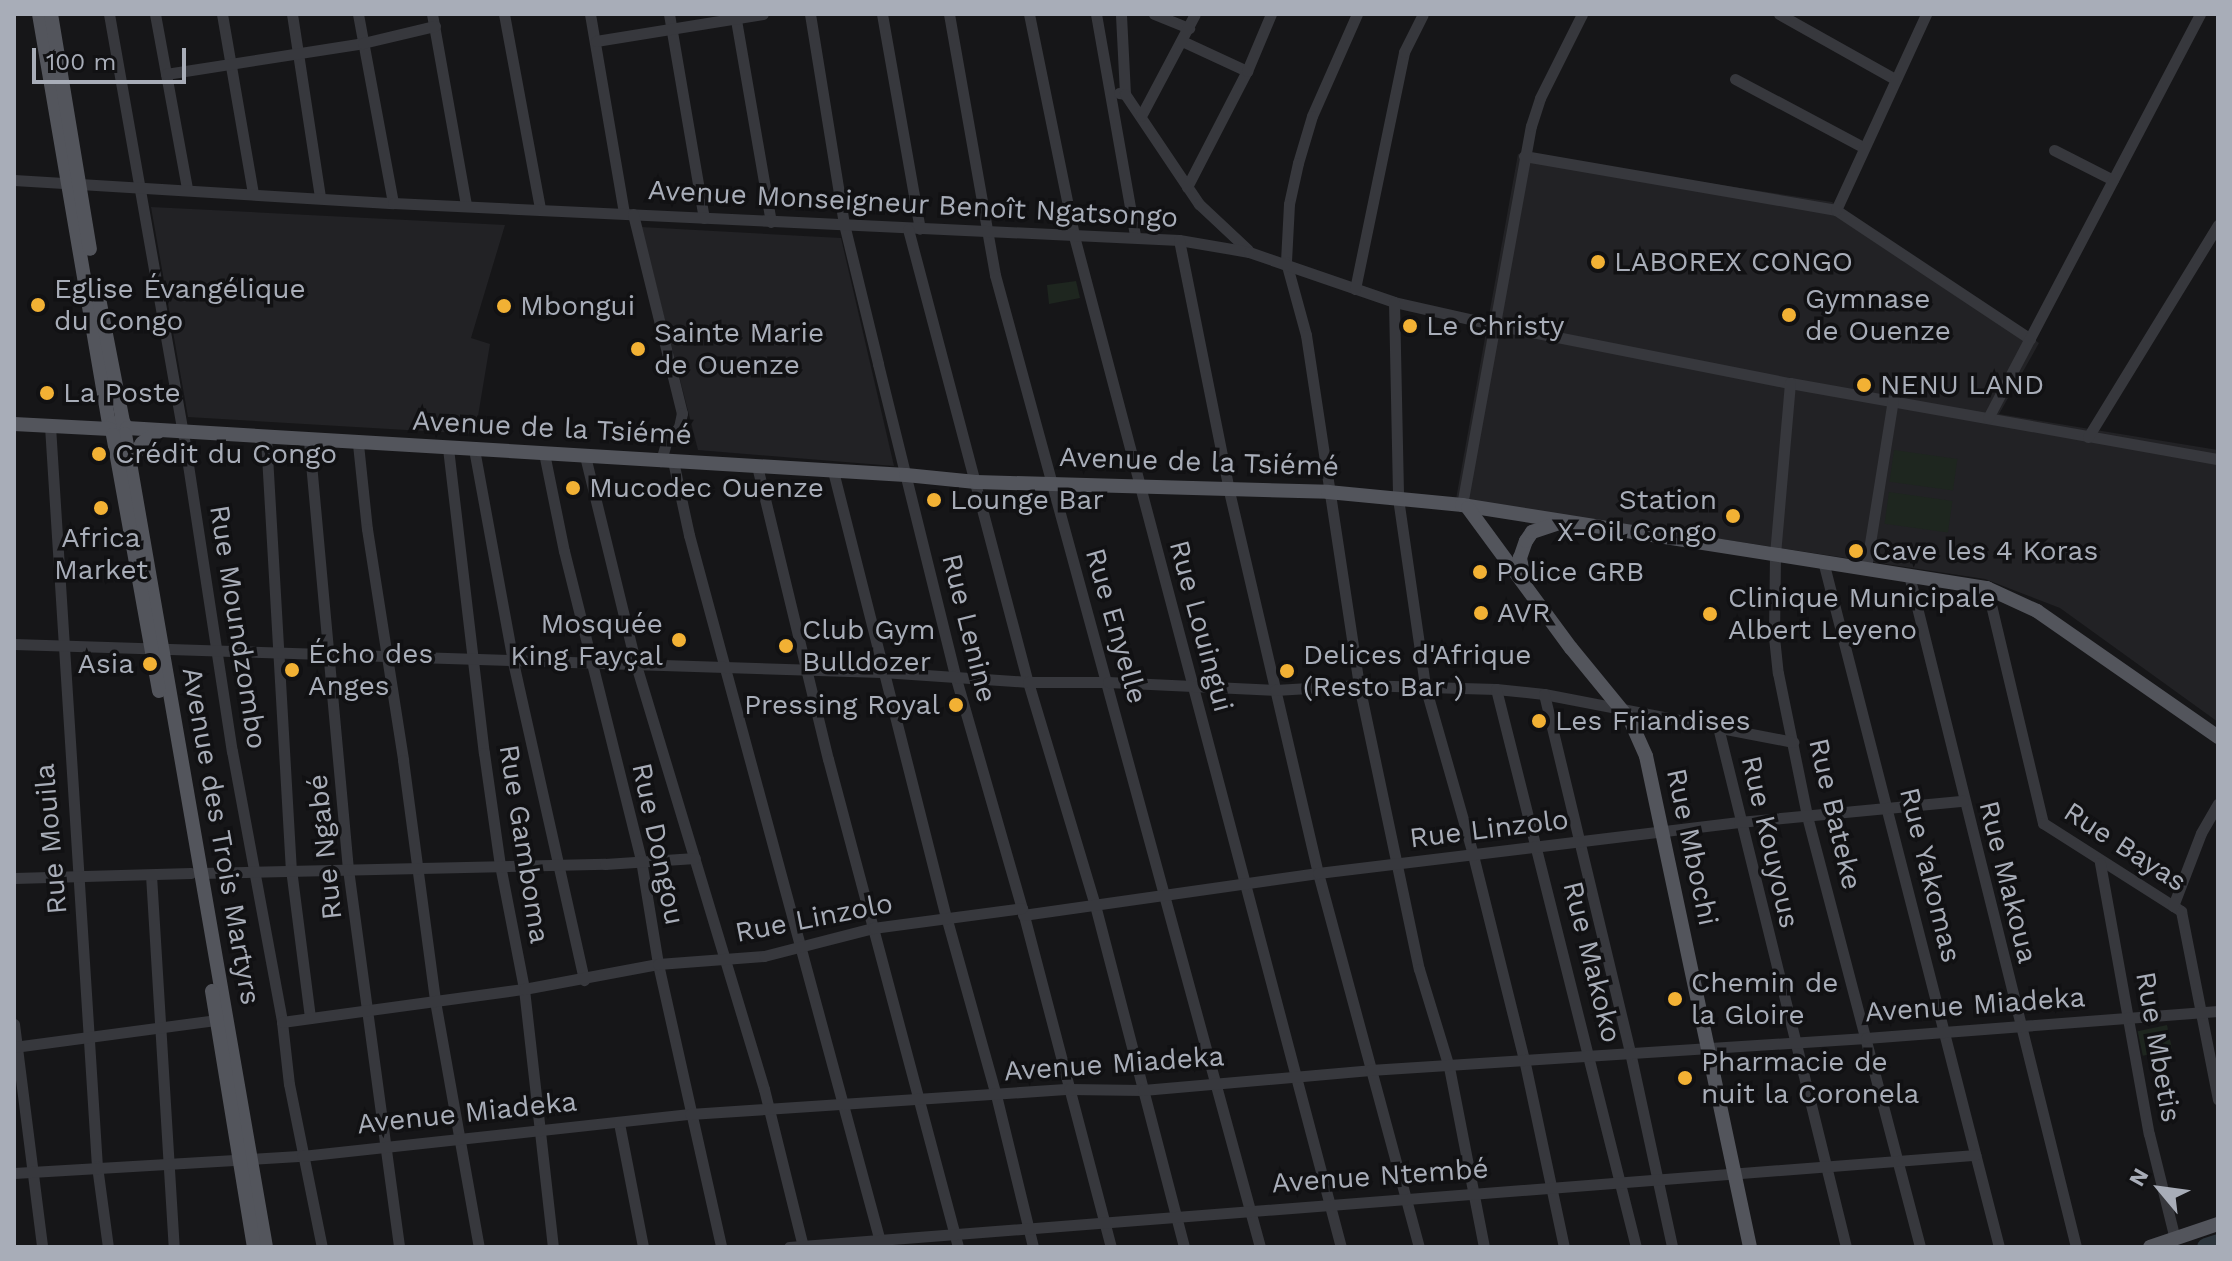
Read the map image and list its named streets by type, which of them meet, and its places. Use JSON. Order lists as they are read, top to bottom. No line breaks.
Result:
{"streets":{"main road":["Avenue de la Tsiémé","Avenue des Trois Martyrs","Rue Mbochi"],"street":["Avenue Monseigneur Benoît Ngatsongo","Rue Enyelle","Rue Louingui","Rue Moundzombo","Rue Lenine","Rue Bateke","Rue Linzolo","Rue Mouila","Rue Kouyous","Rue Gamboma","Rue Dongou","Rue Ngabé","Rue Bayas","Rue Yakomas","Rue Makoua","Rue Makoko","Avenue Miadeka","Rue Mbetis","Avenue Ntembé"]},"crossings":[["Avenue Monseigneur Benoît Ngatsongo","Rue Enyelle"],["Avenue Monseigneur Benoît Ngatsongo","Rue Louingui"],["Avenue Monseigneur Benoît Ngatsongo","Rue Moundzombo"],["Avenue Monseigneur Benoît Ngatsongo","Rue Lenine"],["Avenue Monseigneur Benoît Ngatsongo","Rue Bateke"],["Avenue Monseigneur Benoît Ngatsongo","Avenue des Trois Martyrs"],["Avenue de la Tsiémé","Rue Enyelle"],["Avenue de la Tsiémé","Rue Louingui"],["Avenue de la Tsiémé","Rue Moundzombo"],["Avenue de la Tsiémé","Rue Lenine"],["Avenue de la Tsiémé","Rue Bateke"],["Avenue de la Tsiémé","Avenue des Trois Martyrs"],["Avenue de la Tsiémé","Rue Mouila"],["Avenue de la Tsiémé","Rue Gamboma"],["Avenue de la Tsiémé","Rue Dongou"],["Avenue de la Tsiémé","Rue Ngabé"],["Avenue de la Tsiémé","Rue Mbochi"],["Avenue de la Tsiémé","Rue Bayas"],["Avenue de la Tsiémé","Rue Yakomas"],["Avenue de la Tsiémé","Rue Makoua"],["Rue Enyelle","Rue Linzolo"],["Rue Enyelle","Avenue Miadeka"],["Rue Enyelle","Avenue Ntembé"],["Rue Louingui","Rue Linzolo"],["Rue Louingui","Avenue Miadeka"],["Rue Louingui","Avenue Ntembé"],["Rue Moundzombo","Rue Linzolo"],["Rue Moundzombo","Avenue Miadeka"],["Rue Lenine","Rue Linzolo"],["Rue Lenine","Avenue Miadeka"],["Rue Lenine","Avenue Ntembé"],["Rue Bateke","Rue Linzolo"],["Rue Bateke","Avenue Miadeka"],["Rue Bateke","Avenue Ntembé"],["Rue Linzolo","Rue Kouyous"],["Rue Linzolo","Rue Gamboma"],["Rue Linzolo","Rue Dongou"],["Rue Linzolo","Rue Ngabé"],["Rue Linzolo","Rue Mbochi"],["Rue Linzolo","Rue Yakomas"],["Rue Linzolo","Rue Makoua"],["Rue Linzolo","Rue Makoko"],["Avenue des Trois Martyrs","Avenue Miadeka"],["Rue Mouila","Avenue Miadeka"],["Rue Kouyous","Avenue Miadeka"],["Rue Kouyous","Avenue Ntembé"],["Rue Gamboma","Avenue Miadeka"],["Rue Dongou","Avenue Miadeka"],["Rue Ngabé","Avenue Miadeka"],["Rue Mbochi","Avenue Miadeka"],["Rue Mbochi","Avenue Ntembé"],["Rue Bayas","Avenue Miadeka"],["Rue Bayas","Rue Mbetis"],["Rue Yakomas","Avenue Miadeka"],["Rue Yakomas","Avenue Ntembé"],["Rue Makoua","Avenue Miadeka"],["Rue Makoko","Avenue Miadeka"],["Rue Makoko","Avenue Ntembé"],["Avenue Miadeka","Rue Mbetis"]],"places":["LABOREX CONGO","Eglise Évangélique du Congo","Mbongui","Gymnase de Ouenze","Le Christy","Sainte Marie de Ouenze","NENU LAND","La Poste","Crédit du Congo","Mucodec Ouenze","Lounge Bar","Africa Market","Station X-Oil Congo","Cave les 4 Koras","Police GRB","AVR","Clinique Municipale Albert Leyeno","Mosquée King Fayçal","Club Gym Bulldozer","Asia","Écho des Anges","Delices d'Afrique (Resto Bar )","Pressing Royal","Les Friandises","Chemin de la Gloire","Pharmacie de nuit la Coronela"],"scale_bar":"100 m","north":"top left"}
